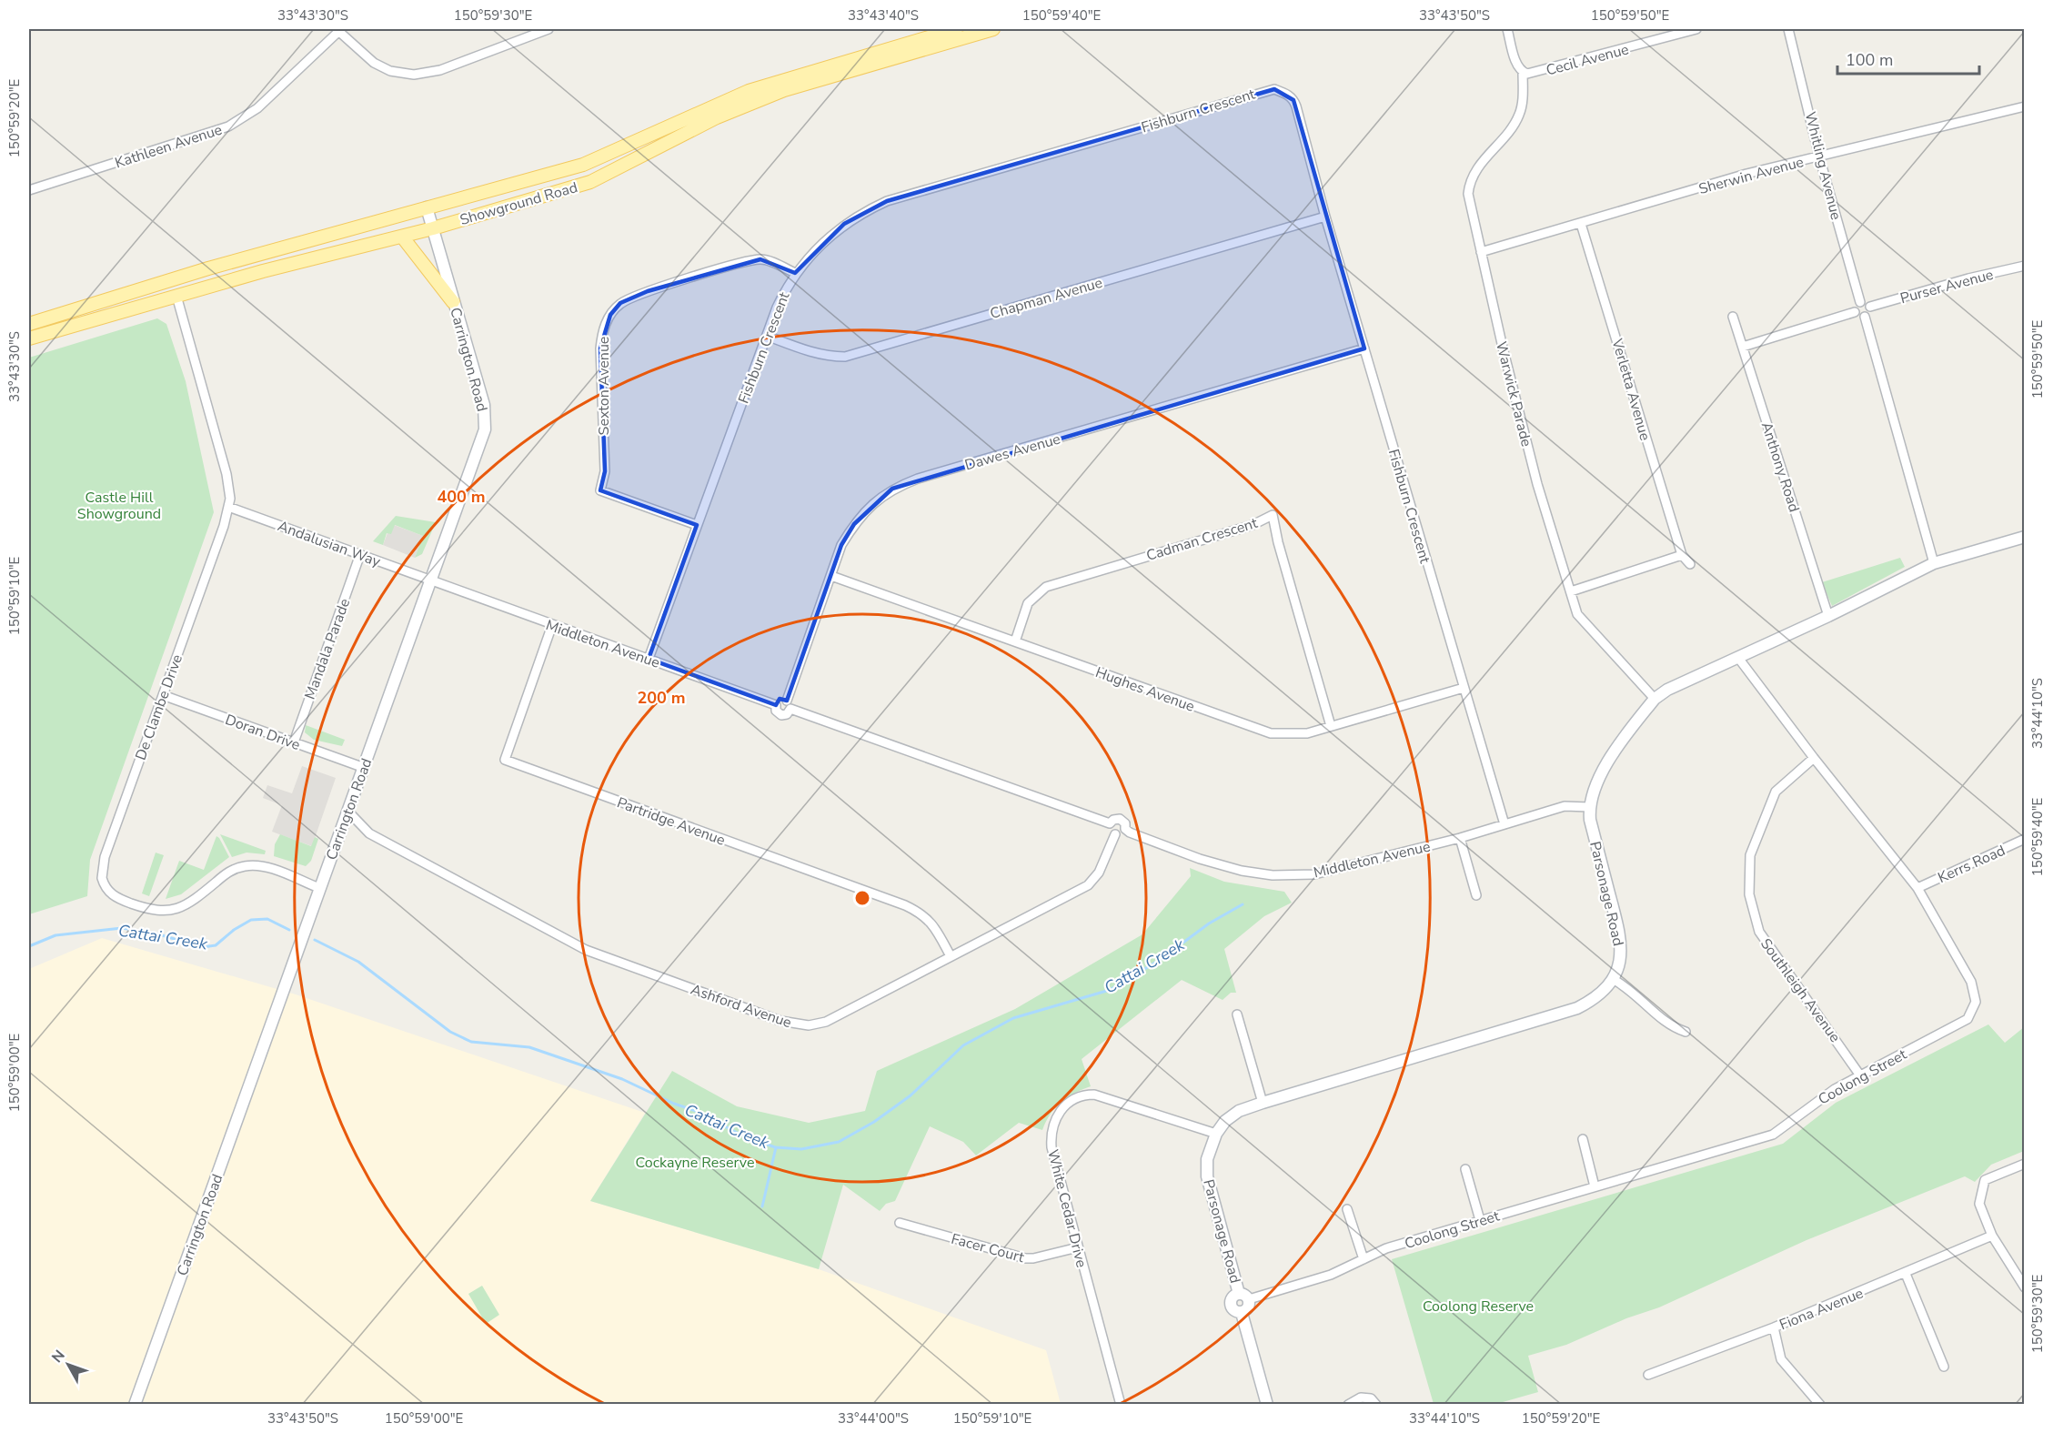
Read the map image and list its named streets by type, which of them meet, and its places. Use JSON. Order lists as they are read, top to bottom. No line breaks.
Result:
{"streets":{"main road":["Showground Road"],"street":["Cecil Avenue","Fishburn Crescent","Kathleen Avenue","Whitling Avenue","Sherwin Avenue","Purser Avenue","Chapman Avenue","Carrington Road","Sexton Avenue","Verletta Avenue","Warwick Parade","Dawes Avenue","Anthony Road","Cadman Crescent","Andalusian Way","Middleton Avenue","Mandala Parade","Hughes Avenue","De Clambe Drive","Doran Drive","Partridge Avenue","Kerrs Road","Parsonage Road","Southleigh Avenue","Ashford Avenue","Coolong Street","White Cedar Drive","Facer Court","Fiona Avenue"]},"crossings":[["Cecil Avenue","Warwick Parade"],["Fishburn Crescent","Chapman Avenue"],["Fishburn Crescent","Sexton Avenue"],["Fishburn Crescent","Dawes Avenue"],["Fishburn Crescent","Middleton Avenue"],["Fishburn Crescent","Hughes Avenue"],["Whitling Avenue","Sherwin Avenue"],["Whitling Avenue","Purser Avenue"],["Sherwin Avenue","Verletta Avenue"],["Sherwin Avenue","Warwick Parade"],["Showground Road","Carrington Road"],["Showground Road","De Clambe Drive"],["Carrington Road","Andalusian Way"],["Carrington Road","Middleton Avenue"],["Carrington Road","De Clambe Drive"],["Carrington Road","Doran Drive"],["Carrington Road","Ashford Avenue"],["Warwick Parade","Parsonage Road"],["Dawes Avenue","Middleton Avenue"],["Dawes Avenue","Hughes Avenue"],["Anthony Road","Parsonage Road"],["Cadman Crescent","Hughes Avenue"],["Andalusian Way","Middleton Avenue"],["Andalusian Way","Mandala Parade"],["Andalusian Way","De Clambe Drive"],["Middleton Avenue","Partridge Avenue"],["Middleton Avenue","Parsonage Road"],["Middleton Avenue","Ashford Avenue"],["Mandala Parade","Doran Drive"],["De Clambe Drive","Doran Drive"],["Partridge Avenue","Ashford Avenue"],["Kerrs Road","Coolong Street"],["Parsonage Road","Coolong Street"],["Parsonage Road","White Cedar Drive"],["Southleigh Avenue","Coolong Street"],["White Cedar Drive","Facer Court"]],"water":["Cattai Creek"],"parks":["Castle Hill Showground","Cockayne Reserve","Coolong Reserve"],"scale_bar":"100 m","north":"top left","coordinates":["33°43'30\"S","150°59'30\"E","33°43'40\"S","150°59'40\"E","33°43'50\"S","150°59'50\"E","150°59'20\"E","150°59'10\"E","33°44'10\"S","150°59'00\"E","33°44'00\"S"],"rings":["400 m","200 m"]}
